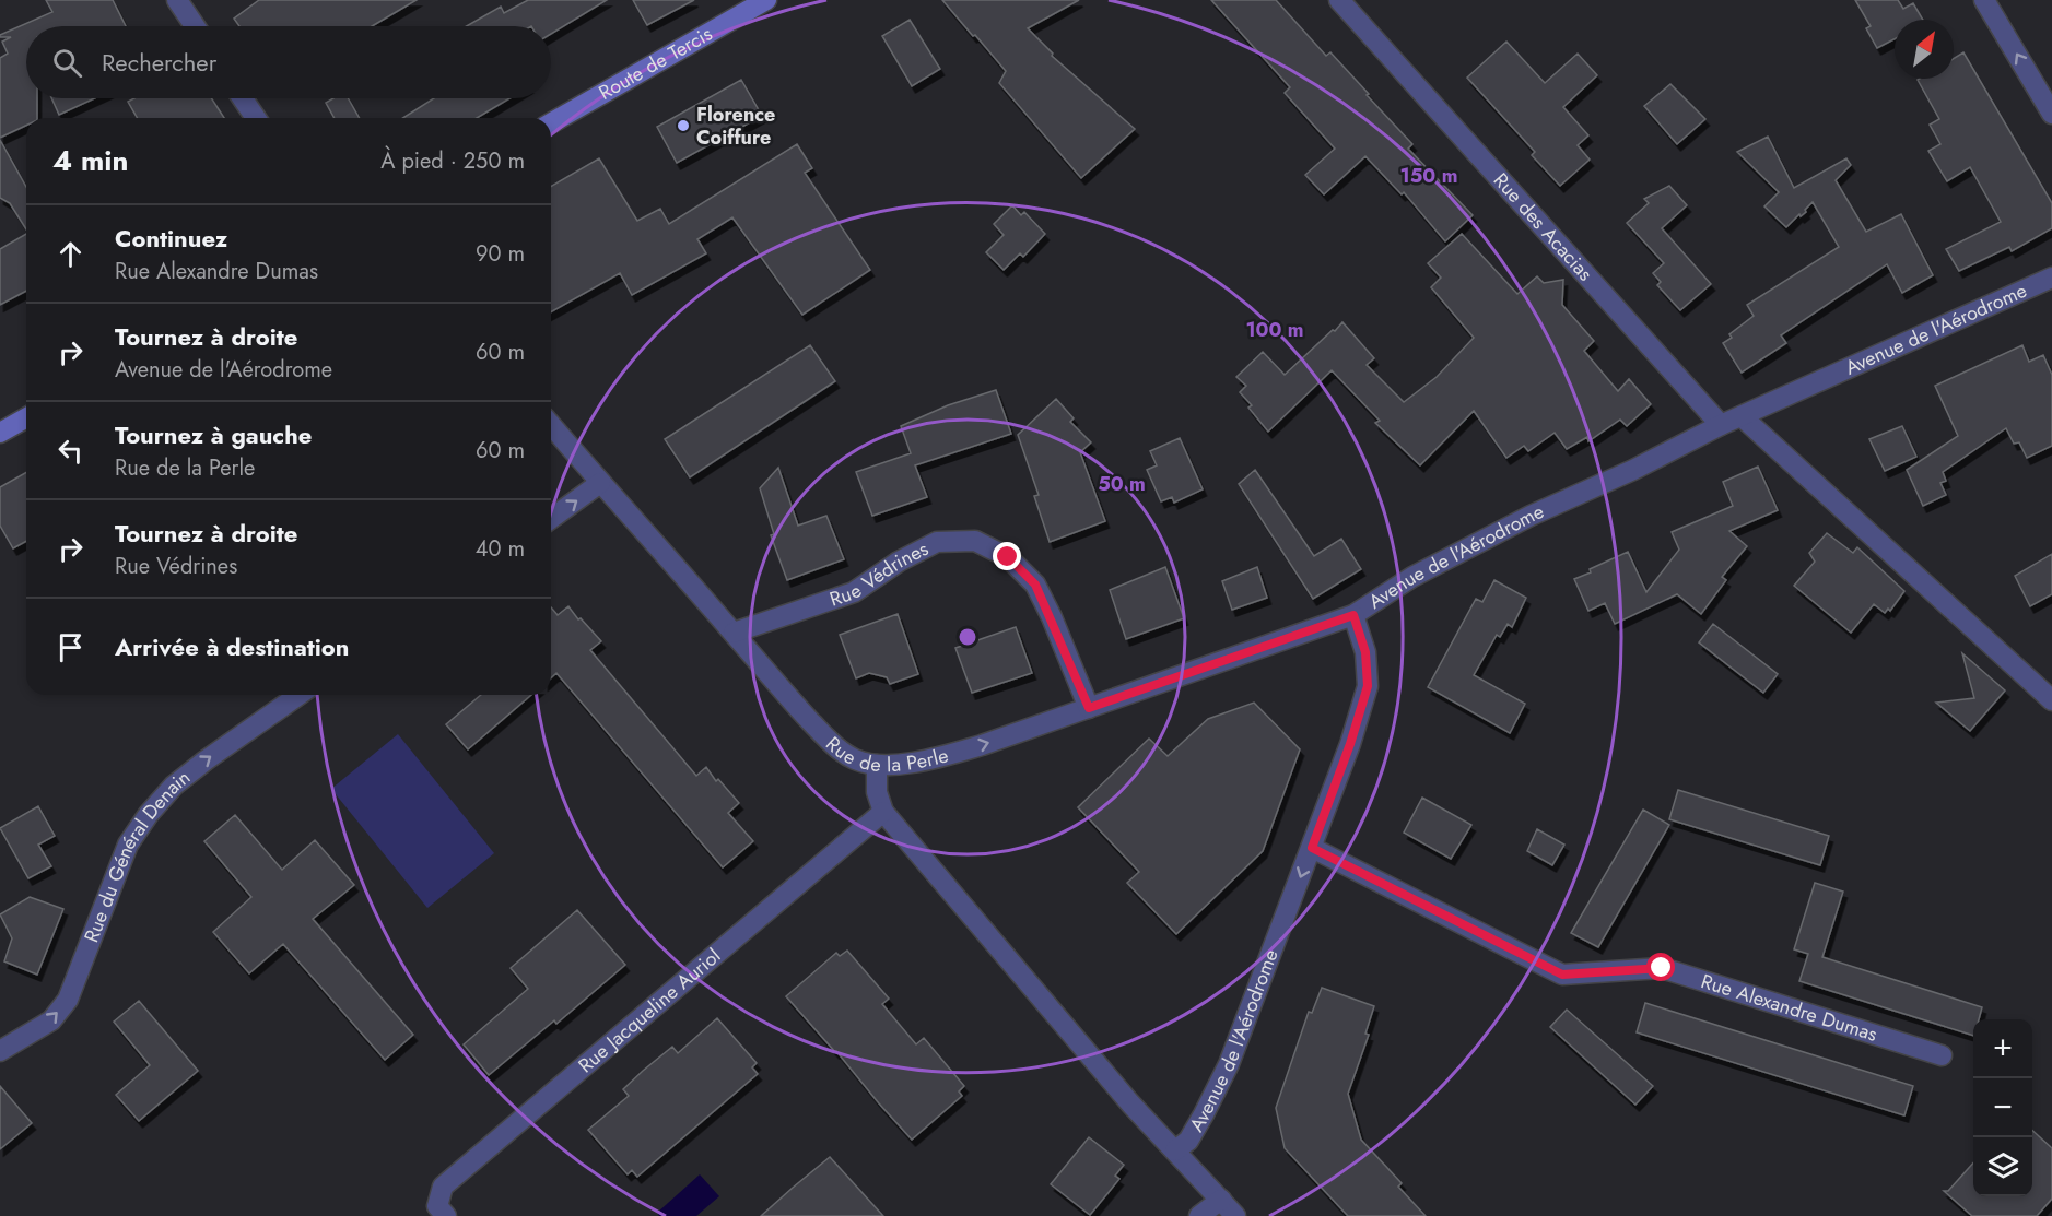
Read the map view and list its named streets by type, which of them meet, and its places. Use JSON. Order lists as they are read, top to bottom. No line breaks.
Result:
{"streets":{"main road":["Route de Tercis"],"street":["Rue des Acacias","Avenue de l'Aérodrome","Rue Védrines","Rue de la Perle","Rue du Général Denain","Rue Alexandre Dumas","Rue Jacqueline Auriol"]},"crossings":[["Rue des Acacias","Avenue de l'Aérodrome"],["Avenue de l'Aérodrome","Rue de la Perle"],["Avenue de l'Aérodrome","Rue Alexandre Dumas"],["Rue Védrines","Rue de la Perle"]],"one_way":["Rue du Général Denain"],"places":["Florence Coiffure"],"north":"top right","page":{"search":"Rechercher","heading":["4 min","À pied · 250 m"],"list":[["Continuez","Rue Alexandre Dumas","90 m"],["Tournez à droite","Avenue de l'Aérodrome","60 m"],["Tournez à gauche","Rue de la Perle","60 m"],["Tournez à droite","Rue Védrines","40 m"],"Arrivée à destination"],"map_buttons":["+","−"]},"rings":["150 m","100 m","50 m"]}
